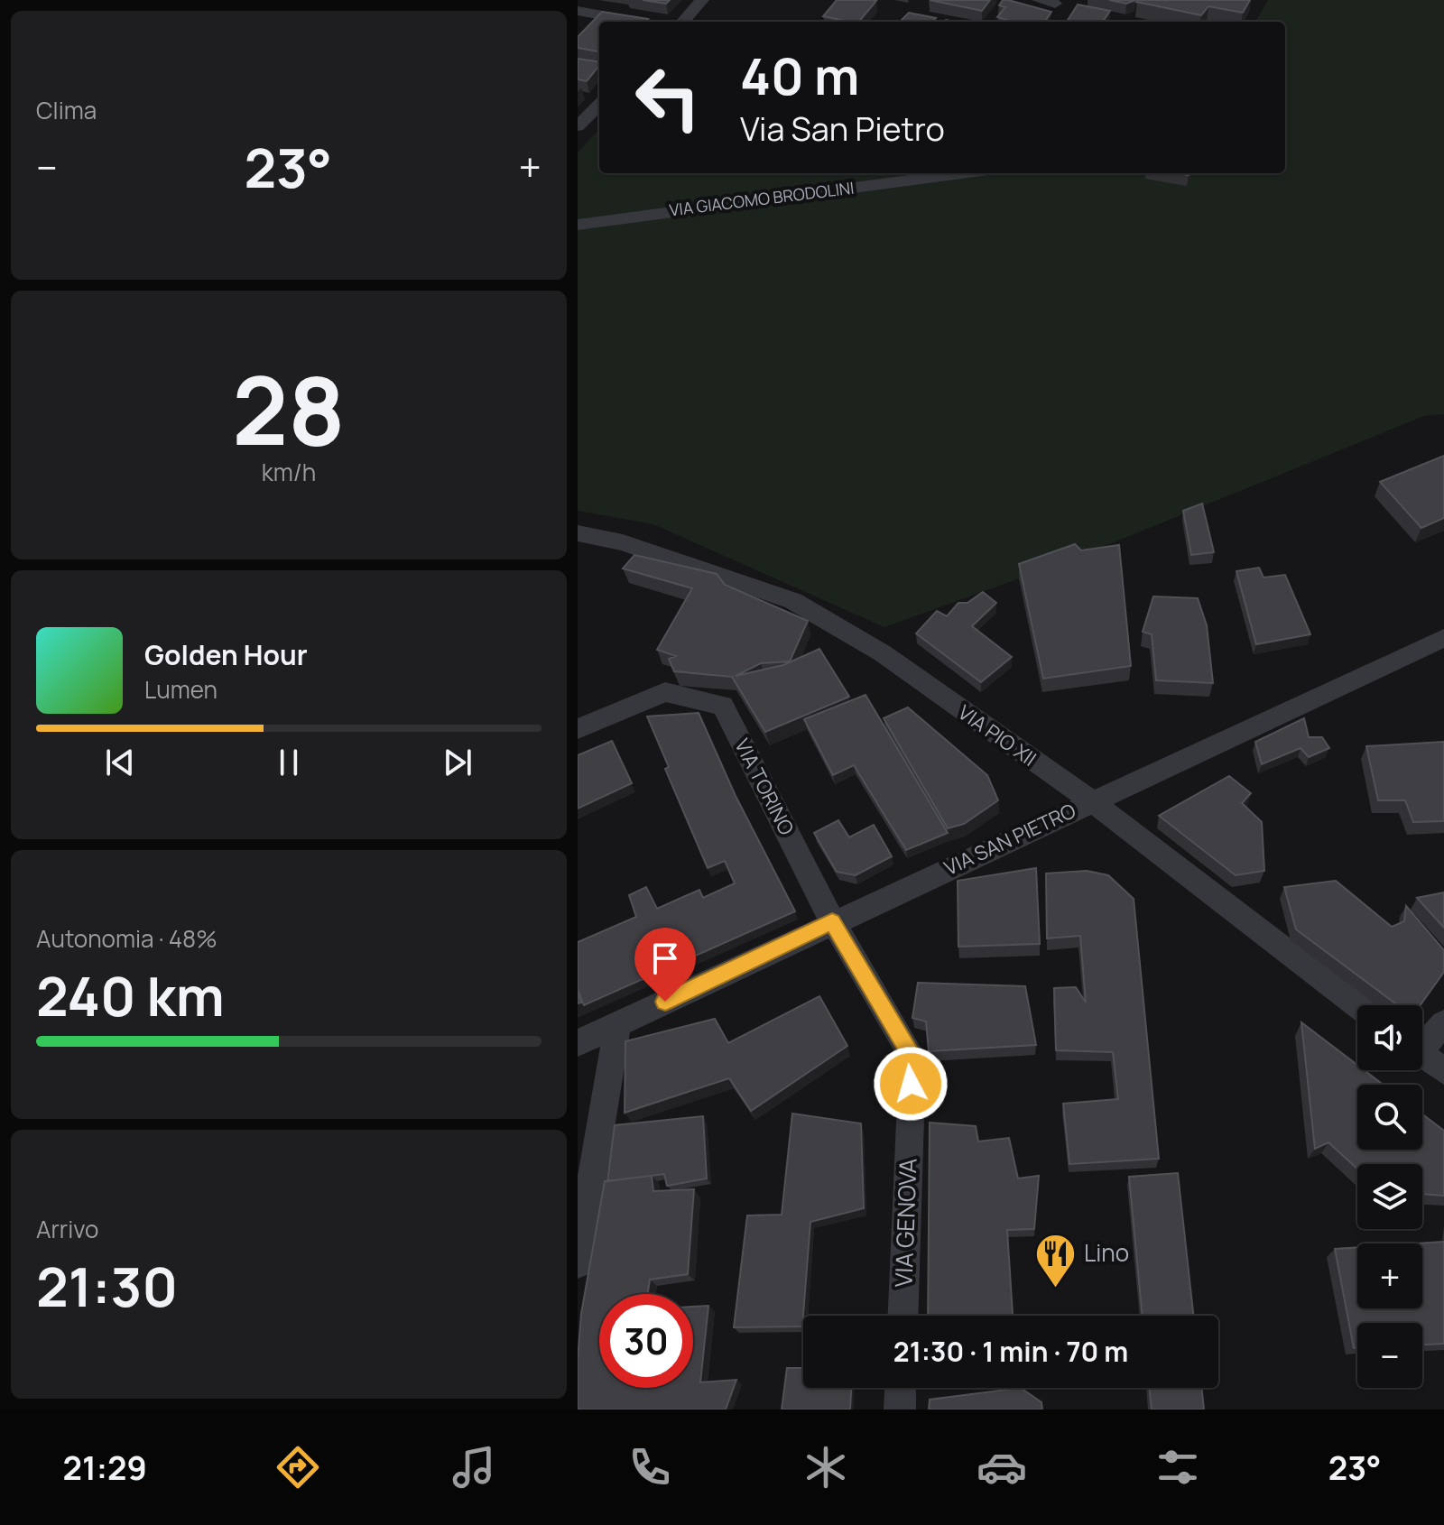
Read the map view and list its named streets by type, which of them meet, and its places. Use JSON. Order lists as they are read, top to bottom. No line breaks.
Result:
{"streets":{"street":["VIA GIACOMO BRODOLINI","VIA PIO XII","VIA TORINO","VIA SAN PIETRO","VIA GENOVA"]},"crossings":[["VIA PIO XII","VIA SAN PIETRO"],["VIA TORINO","VIA SAN PIETRO"],["VIA TORINO","VIA GENOVA"],["VIA SAN PIETRO","VIA GENOVA"]],"places":{"restaurant":["Lino"]},"page":{"tile":["Clima",["28","km/h"],["Autonomia · 48%","240 km"],["Arrivo","21:30"]],"turn":["40 m","Via San Pietro"],"heat":["−","23°","+"],"song":["Golden Hour","Lumen"],"map_buttons":["+","−"],"limit":"30","trip":"21:30 · 1 min · 70 m","tabs":["21:29","23°"]}}
